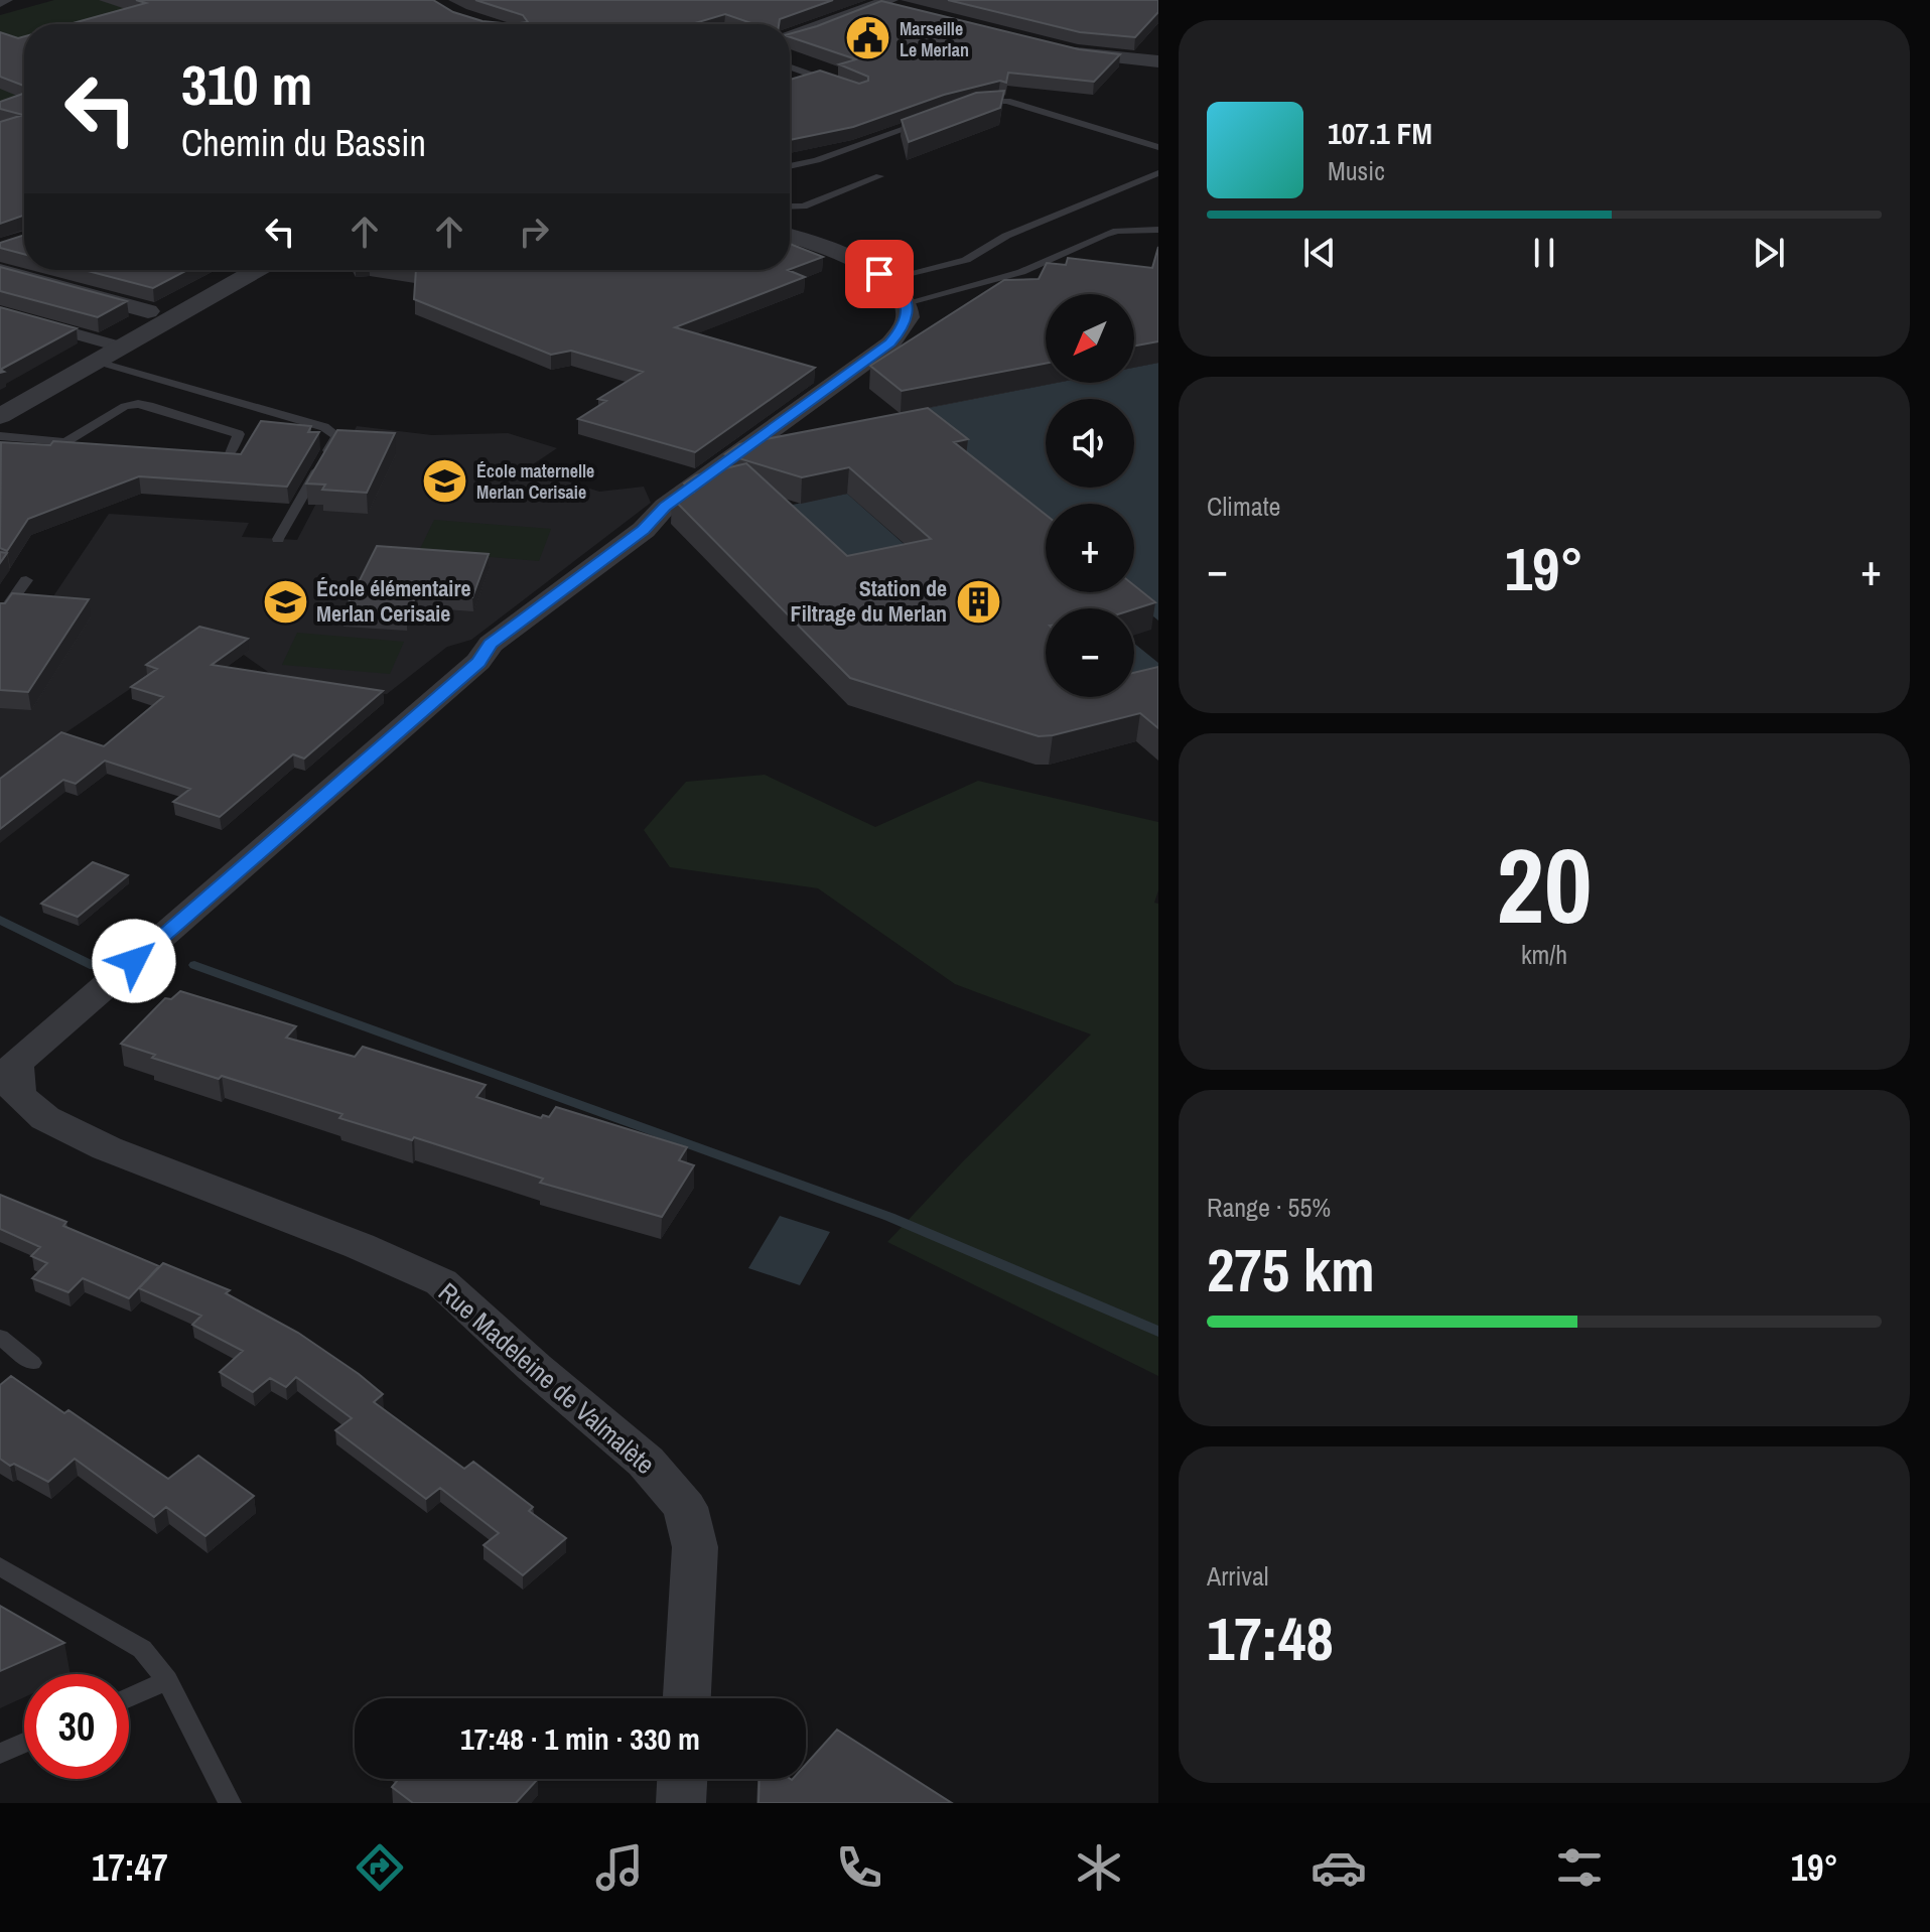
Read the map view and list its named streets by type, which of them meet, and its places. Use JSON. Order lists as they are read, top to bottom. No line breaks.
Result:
{"streets":{"street":["Rue Madeleine de Valmalète"]},"places":{"public building":["Marseille Le Merlan"],"school or university":["École maternelle Merlan Cerisaie","École élémentaire Merlan Cerisaie"],"building":["Station de Filtrage du Merlan"]},"north":"bottom left","page":{"turn":["310 m","Chemin du Bassin"],"song":["107.1 FM","Music"],"map_buttons":["+","−"],"tile":["Climate",["20","km/h"],["Range · 55%","275 km"],["Arrival","17:48"]],"heat":["−","19°","+"],"limit":"30","trip":"17:48 · 1 min · 330 m","tabs":["17:47","19°"]}}
